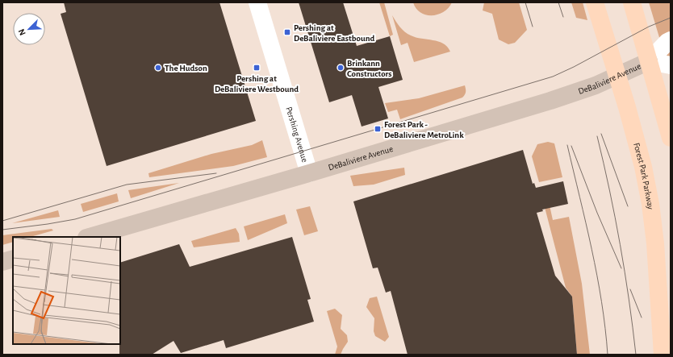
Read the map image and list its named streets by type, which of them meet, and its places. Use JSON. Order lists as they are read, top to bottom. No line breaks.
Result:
{"streets":{"main road":["DeBaliviere Avenue","Forest Park Parkway"],"street":["Pershing Avenue"]},"crossings":[["DeBaliviere Avenue","Pershing Avenue"],["DeBaliviere Avenue","Forest Park Parkway"]],"places":{"transit":["Pershing at DeBaliviere Eastbound","Pershing at DeBaliviere Westbound","Forest Park - DeBaliviere MetroLink"],"other":["The Hudson","Brinkann Constructors"]},"north":"bottom left"}
